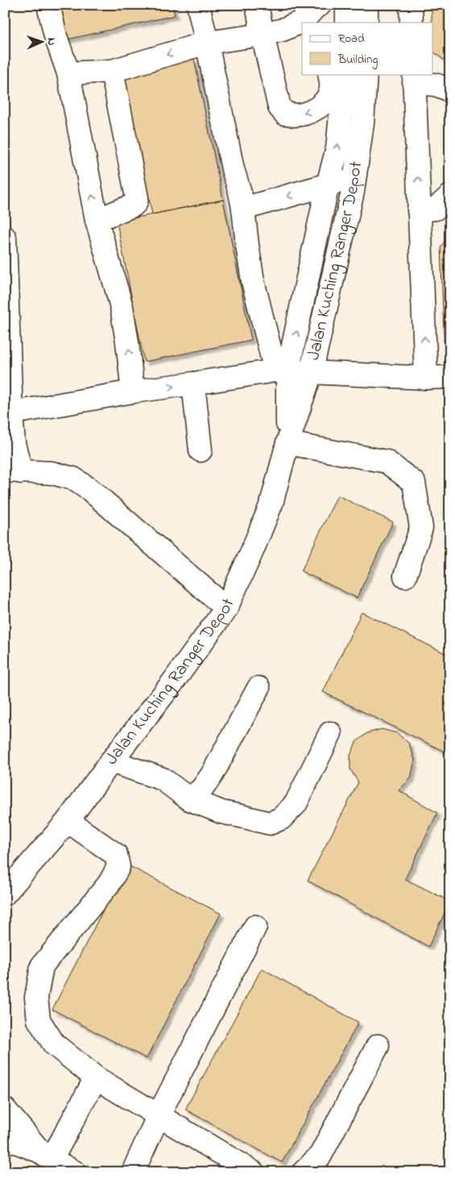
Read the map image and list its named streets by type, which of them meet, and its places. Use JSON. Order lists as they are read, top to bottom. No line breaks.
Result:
{"streets":{"street":["Jalan Kuching Ranger Depot"]},"legend":["Road","Building"],"north":"right"}
